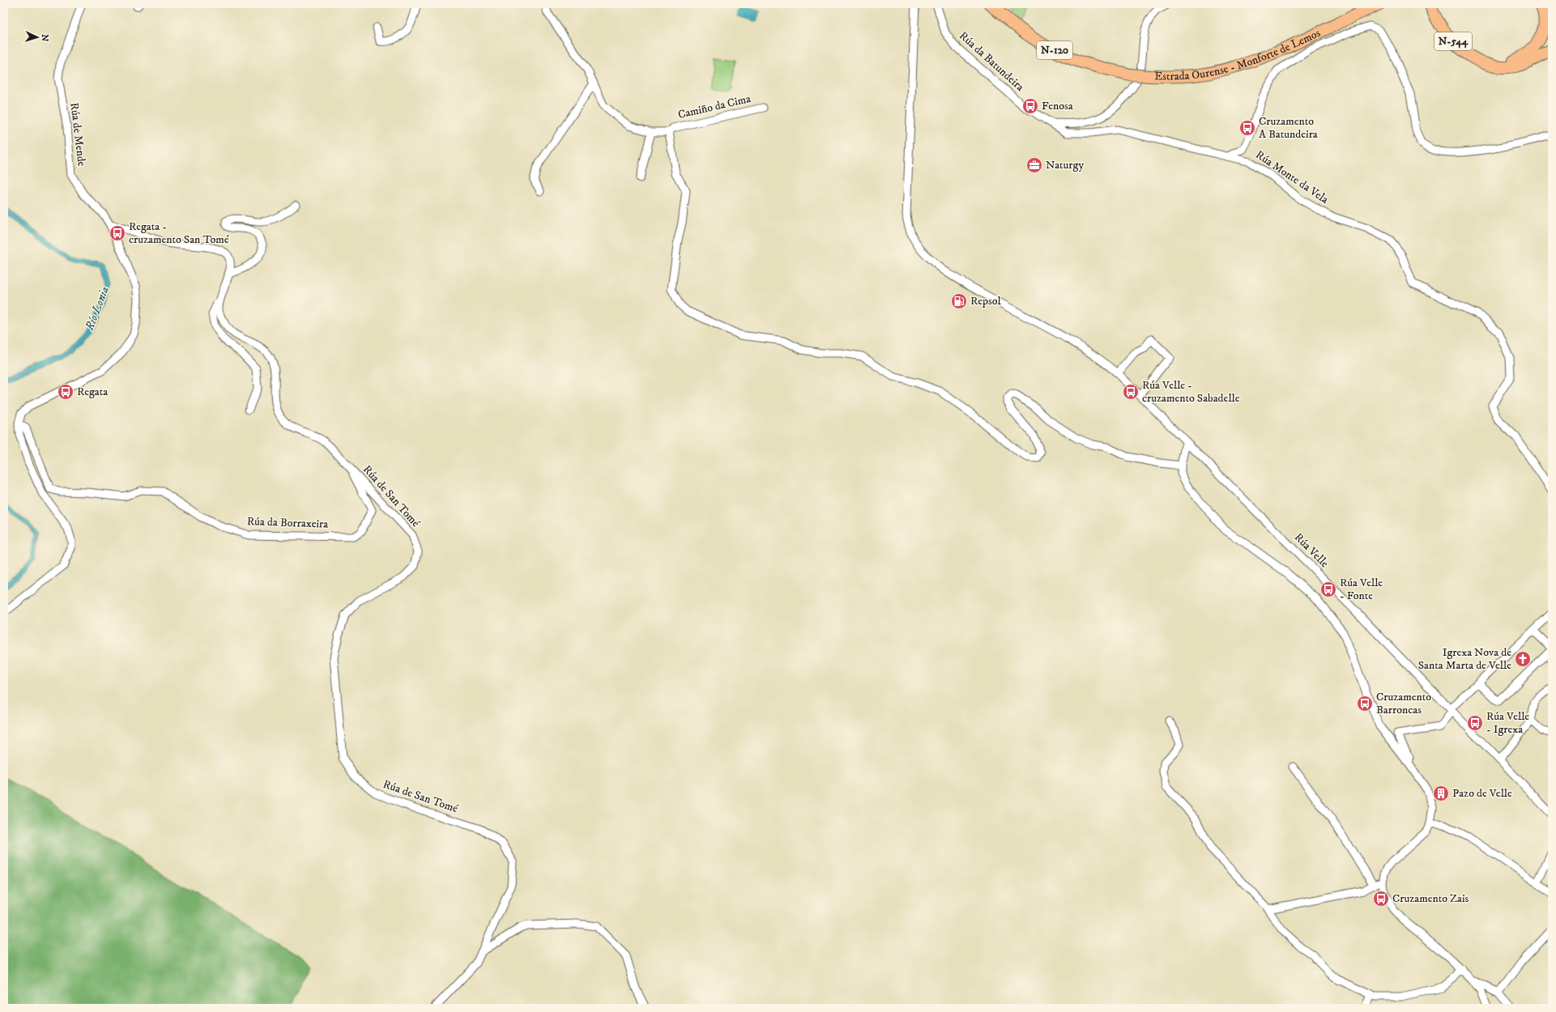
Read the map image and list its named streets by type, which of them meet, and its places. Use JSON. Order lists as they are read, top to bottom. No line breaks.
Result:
{"streets":{"highway":["N-544","N-120","Estrada Ourense - Monforte de Lemos"],"street":["Rúa da Batundeira","Camiño da Cima","Rúa de Mende","Rúa Monte da Vela","Rúa de San Tomé","Rúa da Borraxeira","Rúa Velle"]},"crossings":[["Rúa da Batundeira","Rúa Monte da Vela"],["Rúa de Mende","Rúa de San Tomé"],["Rúa de Mende","Rúa da Borraxeira"],["Rúa de San Tomé","Rúa da Borraxeira"]],"water":["Río Lonia"],"places":{"bus stop":["Fenosa","Cruzamento A Batundeira","Regata - cruzamento San Tomé","Regata","Rúa Velle - cruzamento Sabadelle","Rúa Velle - Fonte","Cruzamento Barroncas","Rúa Velle - Igrexa","Cruzamento Zais"],"office":["Naturgy"],"fuel station":["Repsol"],"church":["Igrexa Nova de Santa Marta de Velle"],"building":["Pazo de Velle"]},"north":"right"}
